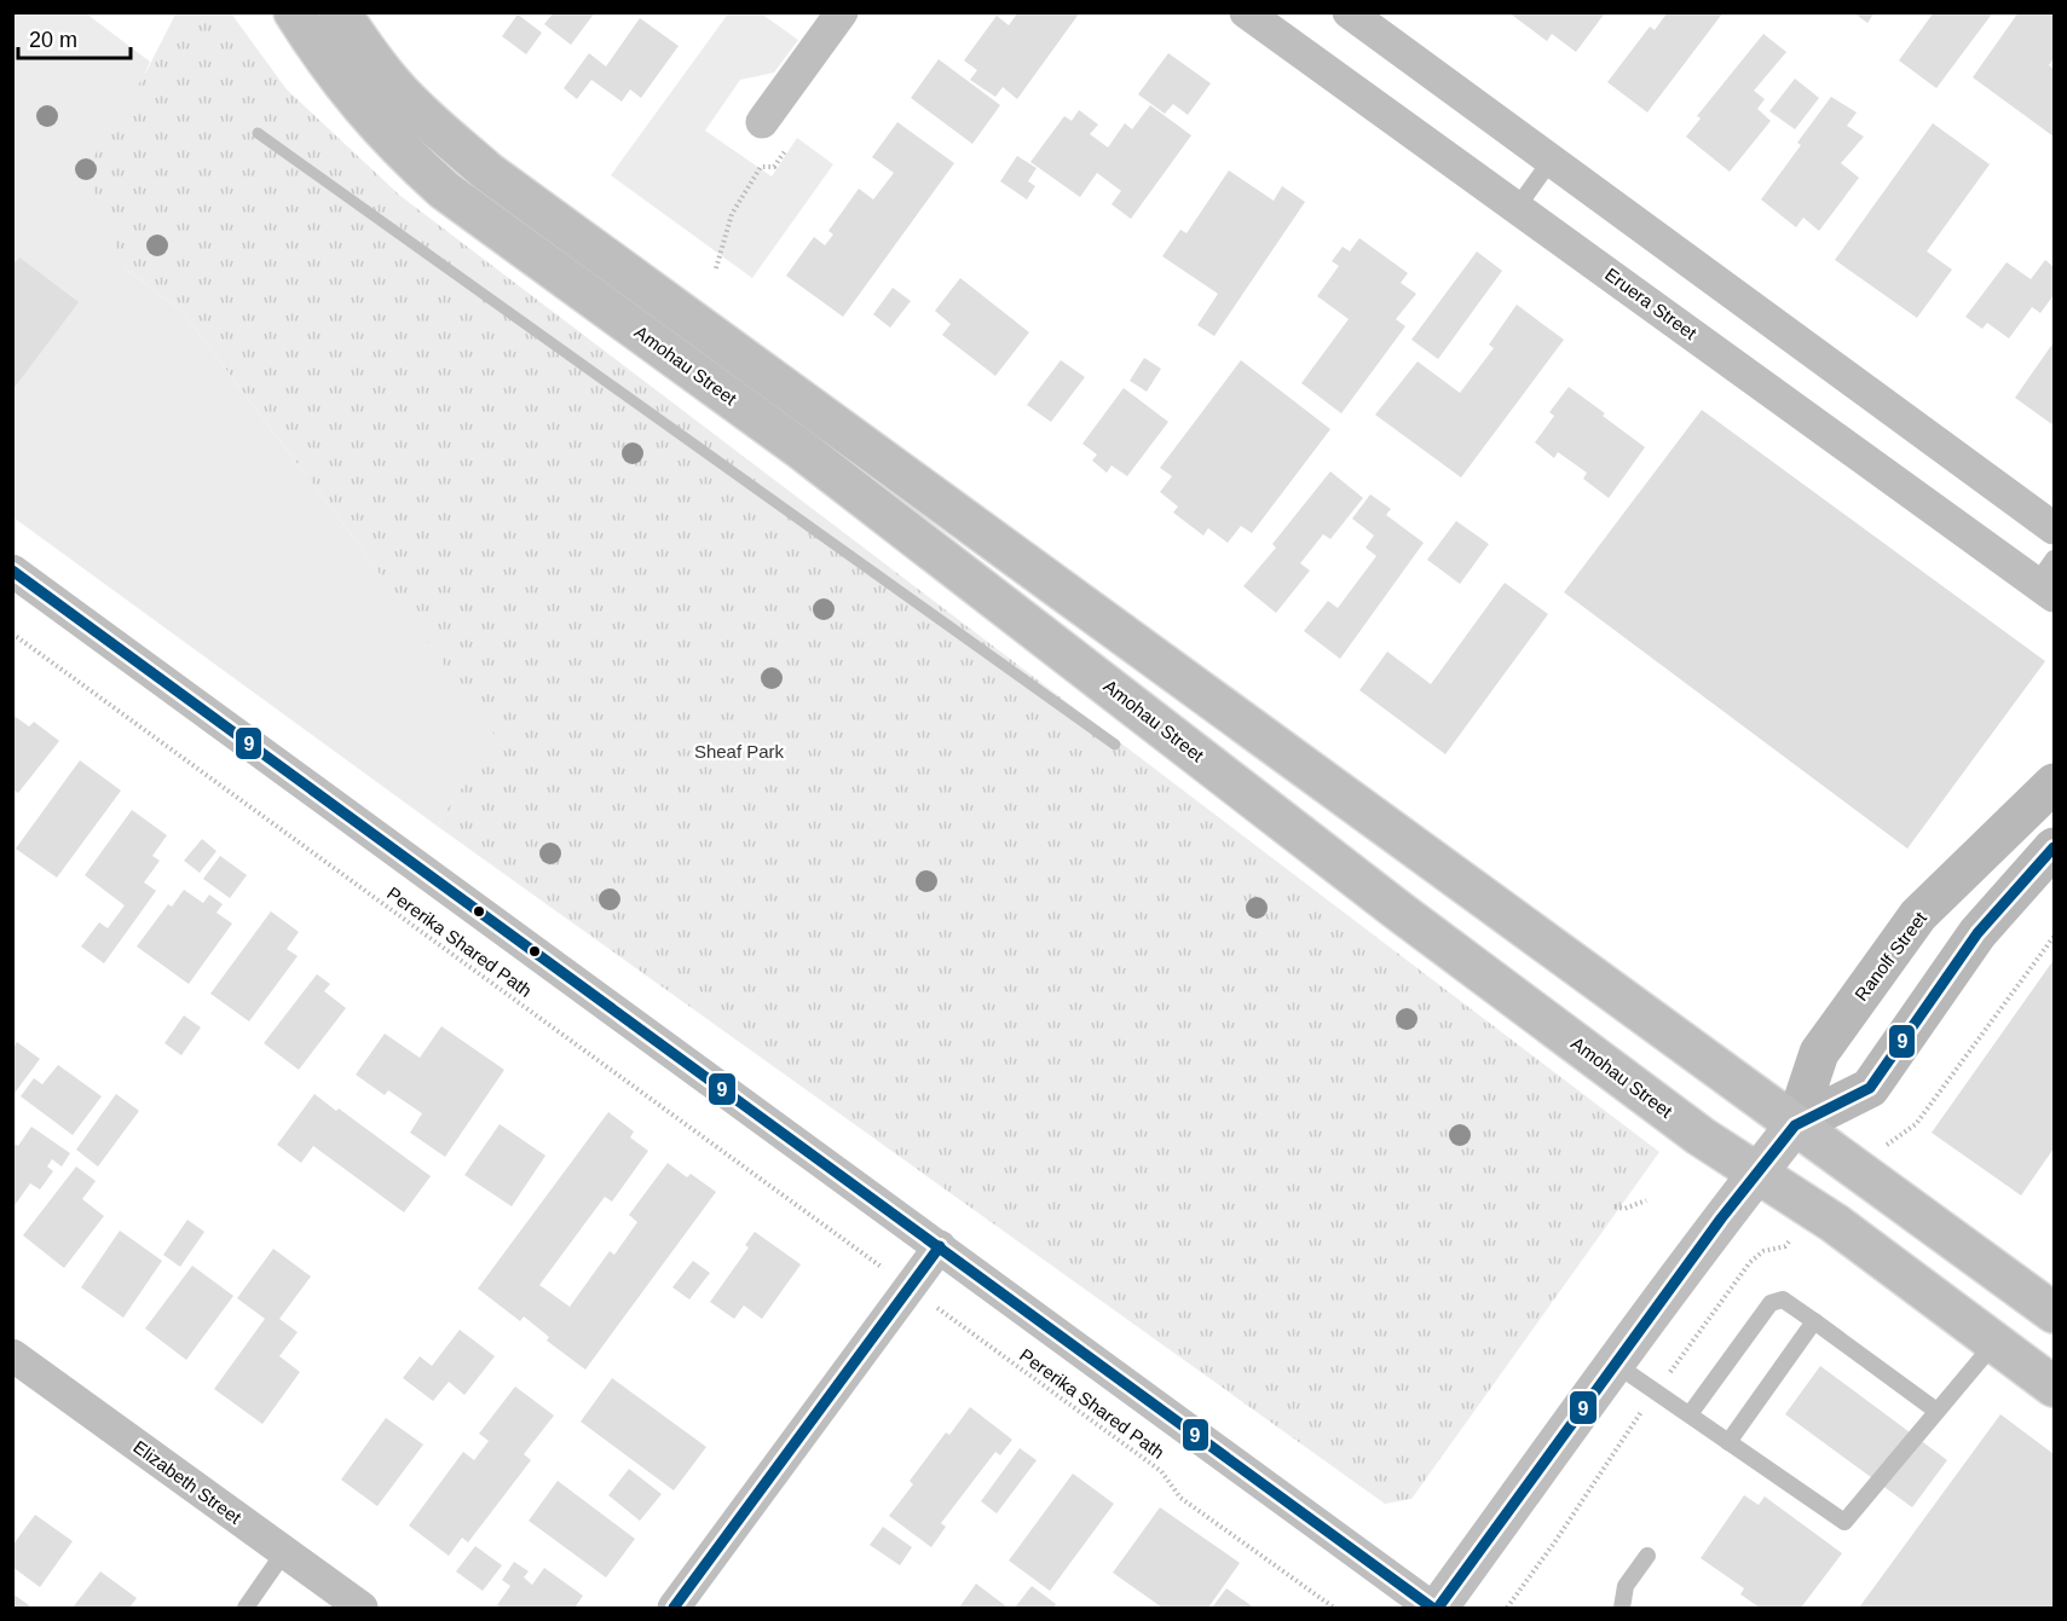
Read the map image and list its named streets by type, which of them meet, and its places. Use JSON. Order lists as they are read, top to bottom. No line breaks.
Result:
{"streets":{"main road":["Amohau Street","Ranolf Street"],"street":["Eruera Street","Elizabeth Street"],"path":["Pererika Shared Path"]},"crossings":[["Amohau Street","Ranolf Street"]],"parks":["Sheaf Park"],"lines":["transit line 9"],"scale_bar":"20 m"}
